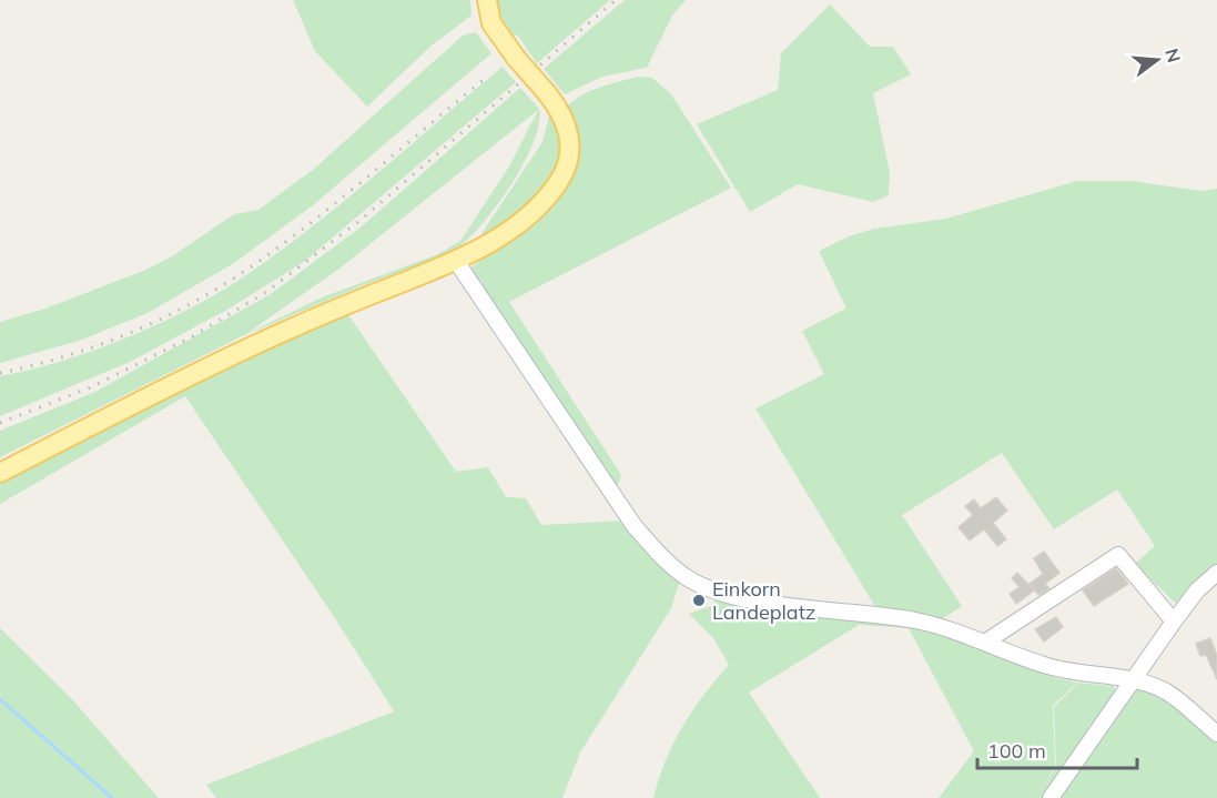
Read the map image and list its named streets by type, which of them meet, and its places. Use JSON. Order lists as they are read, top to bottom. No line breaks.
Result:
{"places":["Einkorn Landeplatz"],"scale_bar":"100 m","north":"right"}
